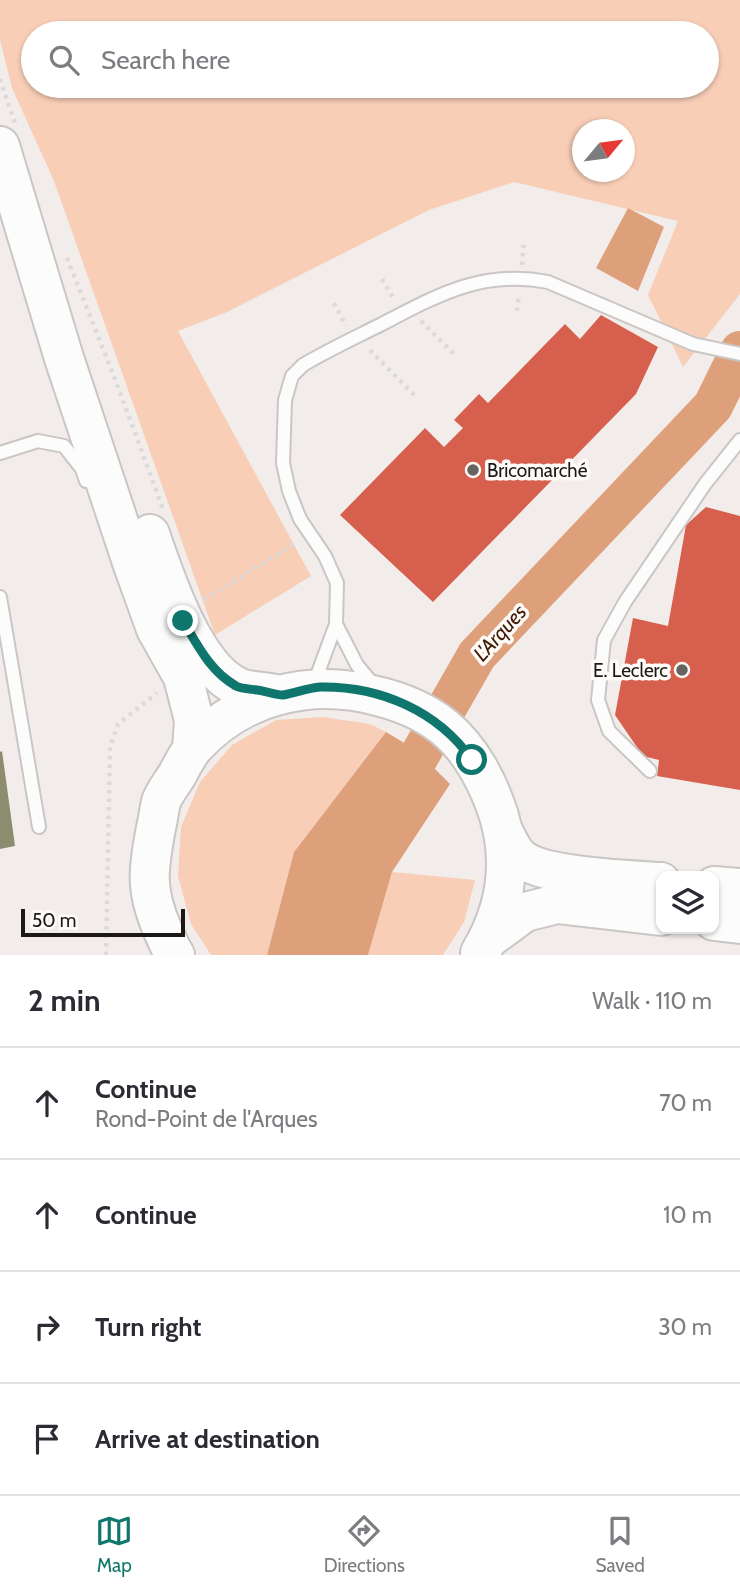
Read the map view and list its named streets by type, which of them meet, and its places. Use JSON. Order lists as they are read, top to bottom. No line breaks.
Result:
{"water":["L'Arques"],"places":["Bricomarché","E. Leclerc"],"scale_bar":"50 m","north":"top right","page":{"search":"Search here","scale":"50 m","heading":["2 min","Walk · 110 m"],"list":[["Continue","Rond-Point de l'Arques","70 m"],["Continue","10 m"],["Turn right","30 m"],"Arrive at destination"],"nav":["Map","Directions","Saved"]}}
